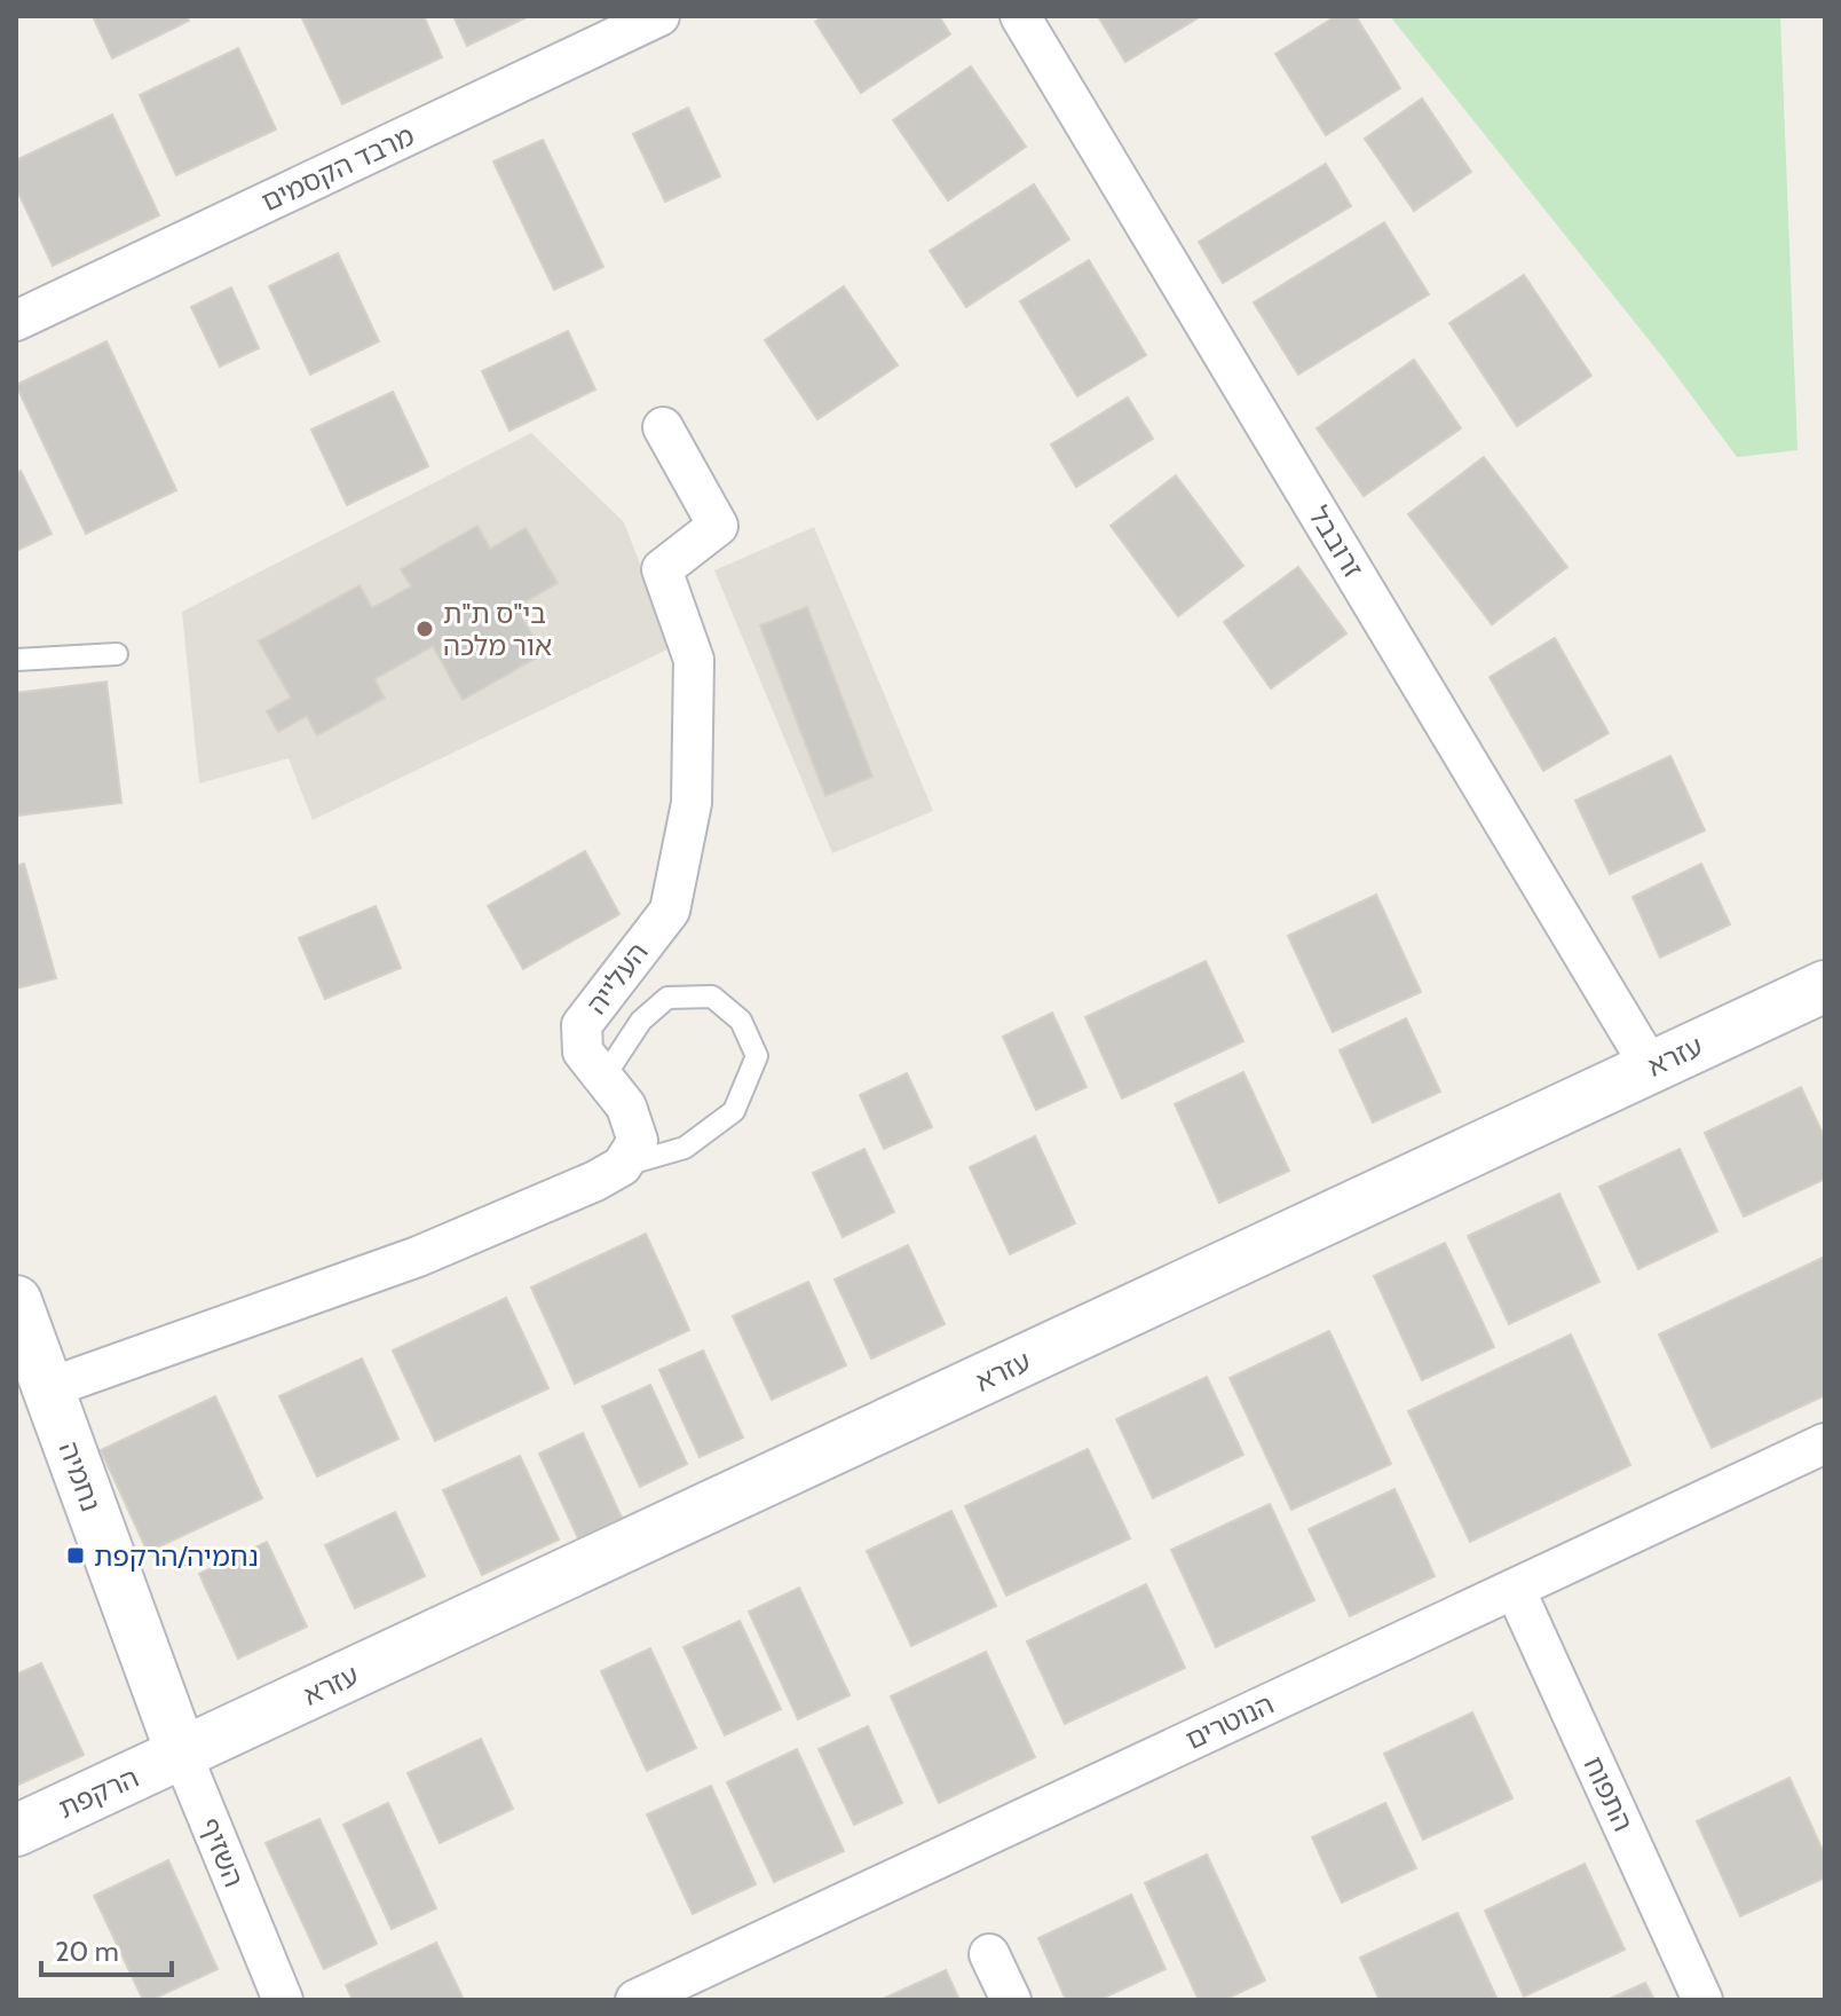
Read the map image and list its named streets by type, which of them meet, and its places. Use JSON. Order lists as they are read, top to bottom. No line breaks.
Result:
{"streets":{"street":["מרבד הקסמים","זרובבל","העלייה","עזרא","נחמיה","הנוטרים","הרקפת","התפוח","השזיף"]},"crossings":[["זרובבל","עזרא"],["עזרא","נחמיה"],["עזרא","הרקפת"],["עזרא","השזיף"],["נחמיה","הרקפת"],["נחמיה","השזיף"],["הנוטרים","התפוח"],["הרקפת","השזיף"]],"places":{"other":["בי\"ס ת\"ת אור מלכה"],"transit":["נחמיה/הרקפת"]},"scale_bar":"20 m"}
